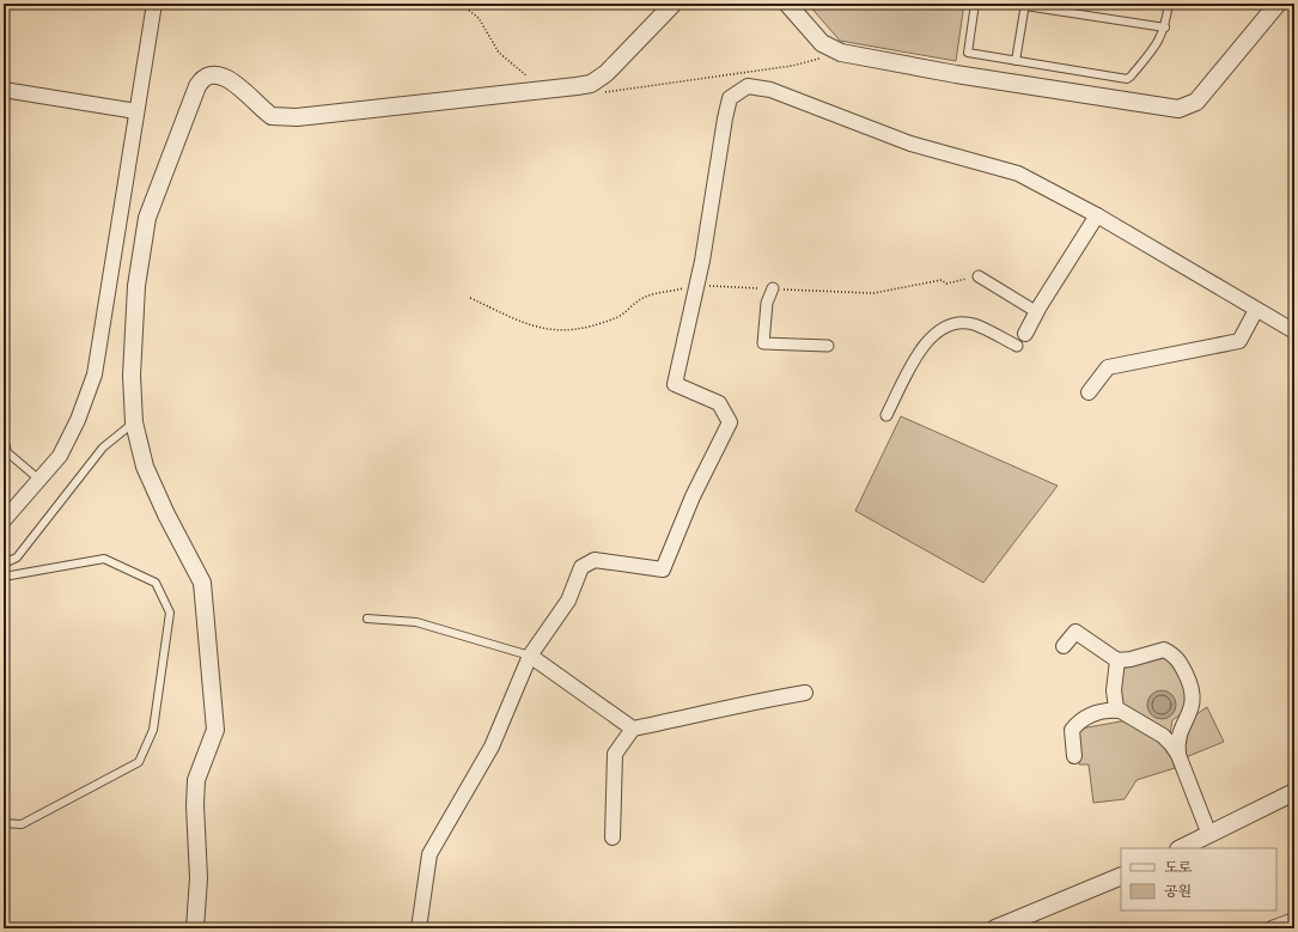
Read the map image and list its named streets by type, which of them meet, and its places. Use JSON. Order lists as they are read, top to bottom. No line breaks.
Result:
{"legend":["도로","공원"]}
